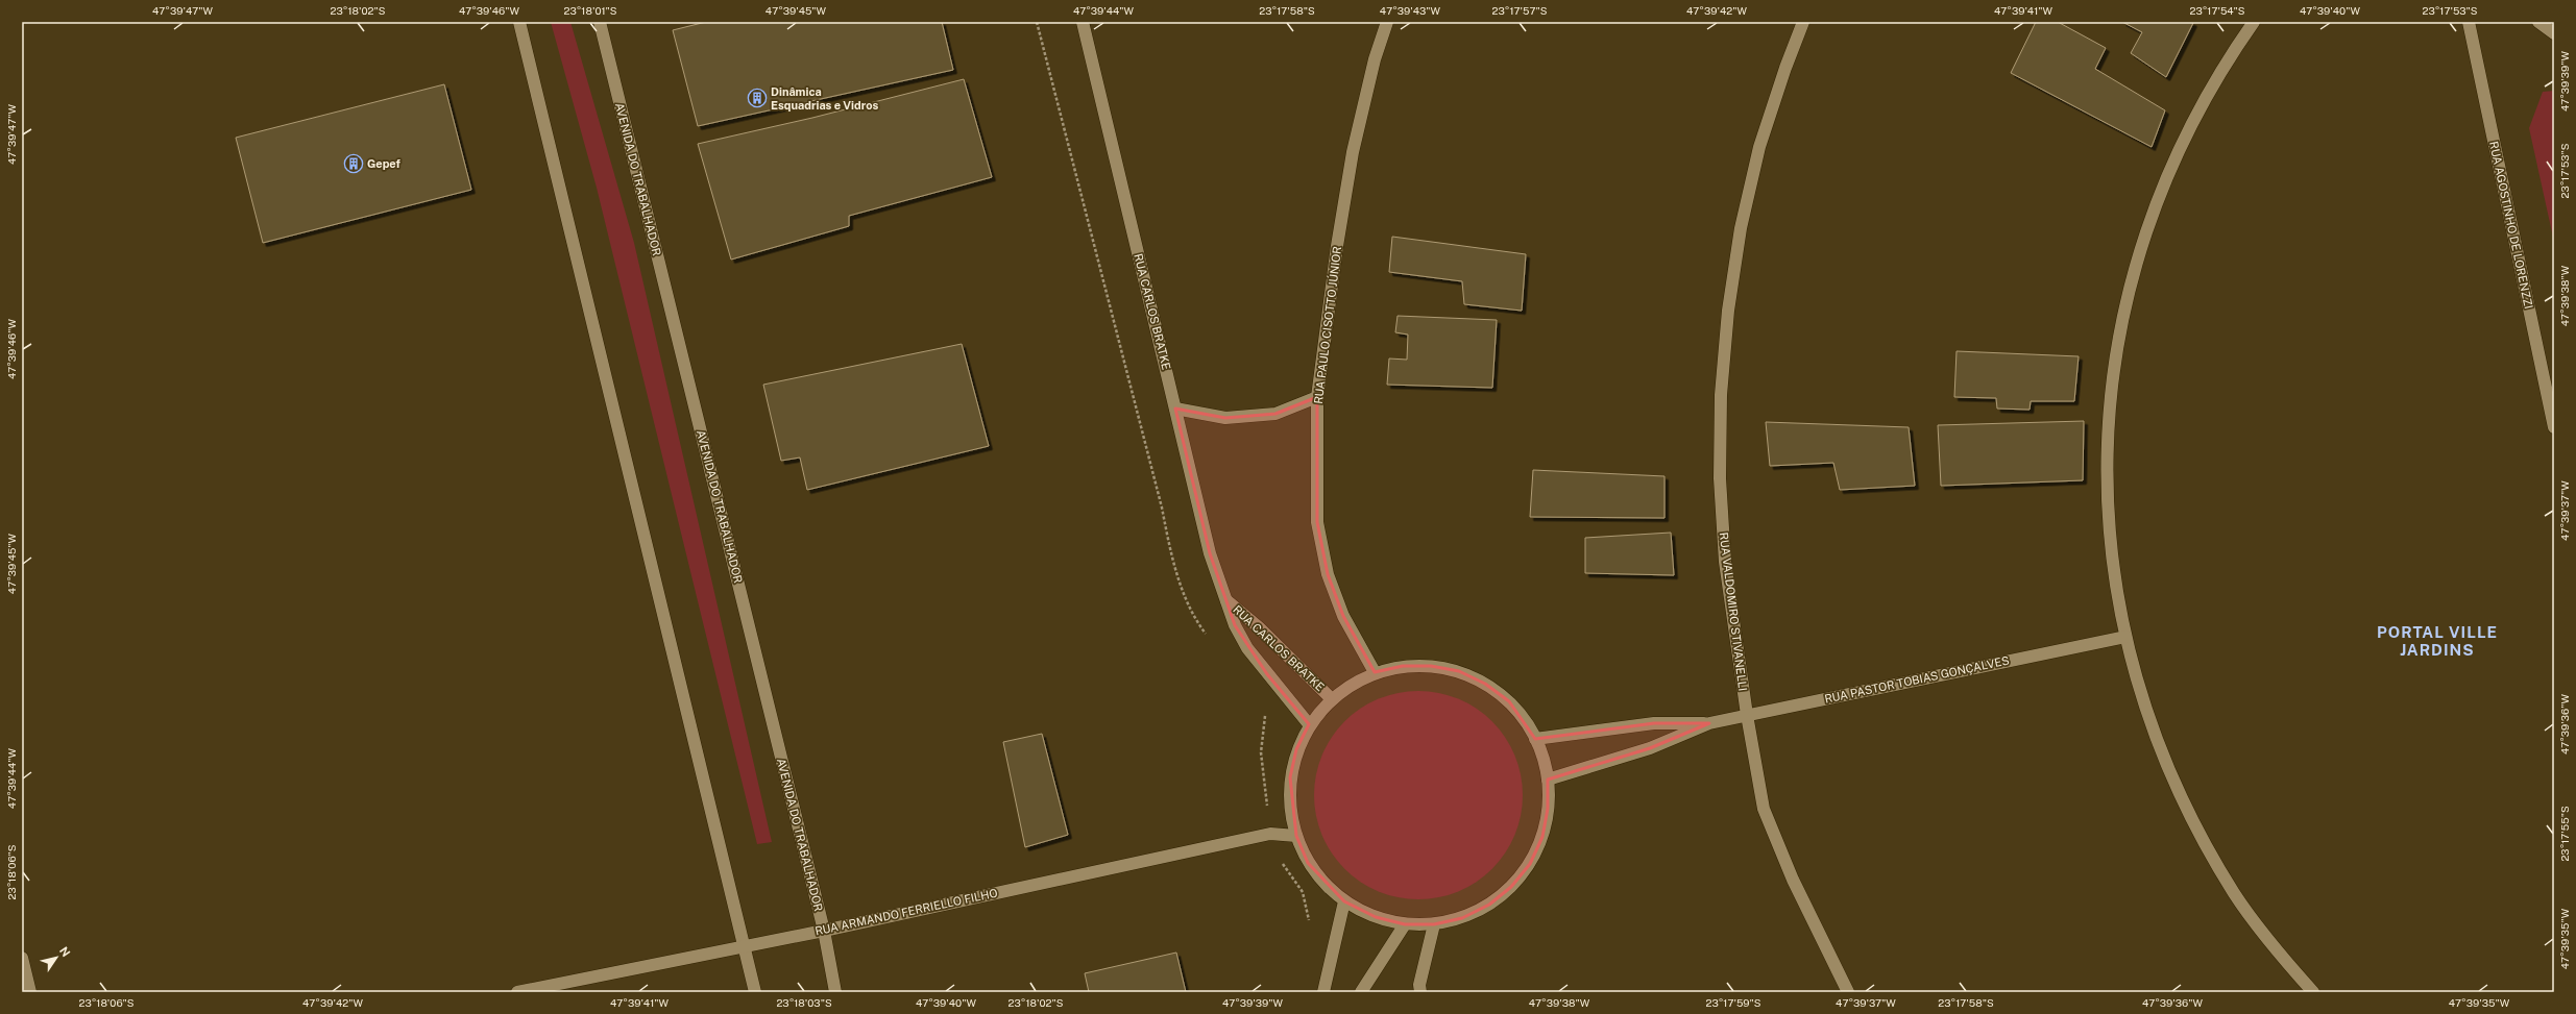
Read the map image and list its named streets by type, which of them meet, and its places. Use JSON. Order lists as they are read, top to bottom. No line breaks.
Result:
{"streets":{"street":["AVENIDA DO TRABALHADOR","RUA AGOSTINHO DE LORENZZI","RUA CARLOS BRATKE","RUA PAULO CISOTTO JÚNIOR","RUA VALDOMIRO STIVANELLI","RUA PASTOR TOBIAS GONÇALVES","RUA ARMANDO FERRIELLO FILHO"]},"crossings":[["AVENIDA DO TRABALHADOR","RUA ARMANDO FERRIELLO FILHO"],["RUA VALDOMIRO STIVANELLI","RUA PASTOR TOBIAS GONÇALVES"]],"districts":["PORTAL VILLE JARDINS"],"places":{"building":["Dinâmica Esquadrias e Vidros","Gepef"]},"north":"top right","coordinates":["47°39'47\"W","23°18'02\"S","47°39'46\"W","23°18'01\"S","47°39'45\"W","47°39'44\"W","23°17'58\"S","47°39'43\"W","23°17'57\"S","47°39'42\"W","47°39'41\"W","23°17'54\"S","47°39'40\"W","23°17'53\"S","47°39'39\"W","47°39'38\"W","47°39'37\"W","47°39'36\"W","23°17'55\"S","23°18'06\"S","47°39'35\"W","23°18'03\"S","23°17'59\"S"]}
